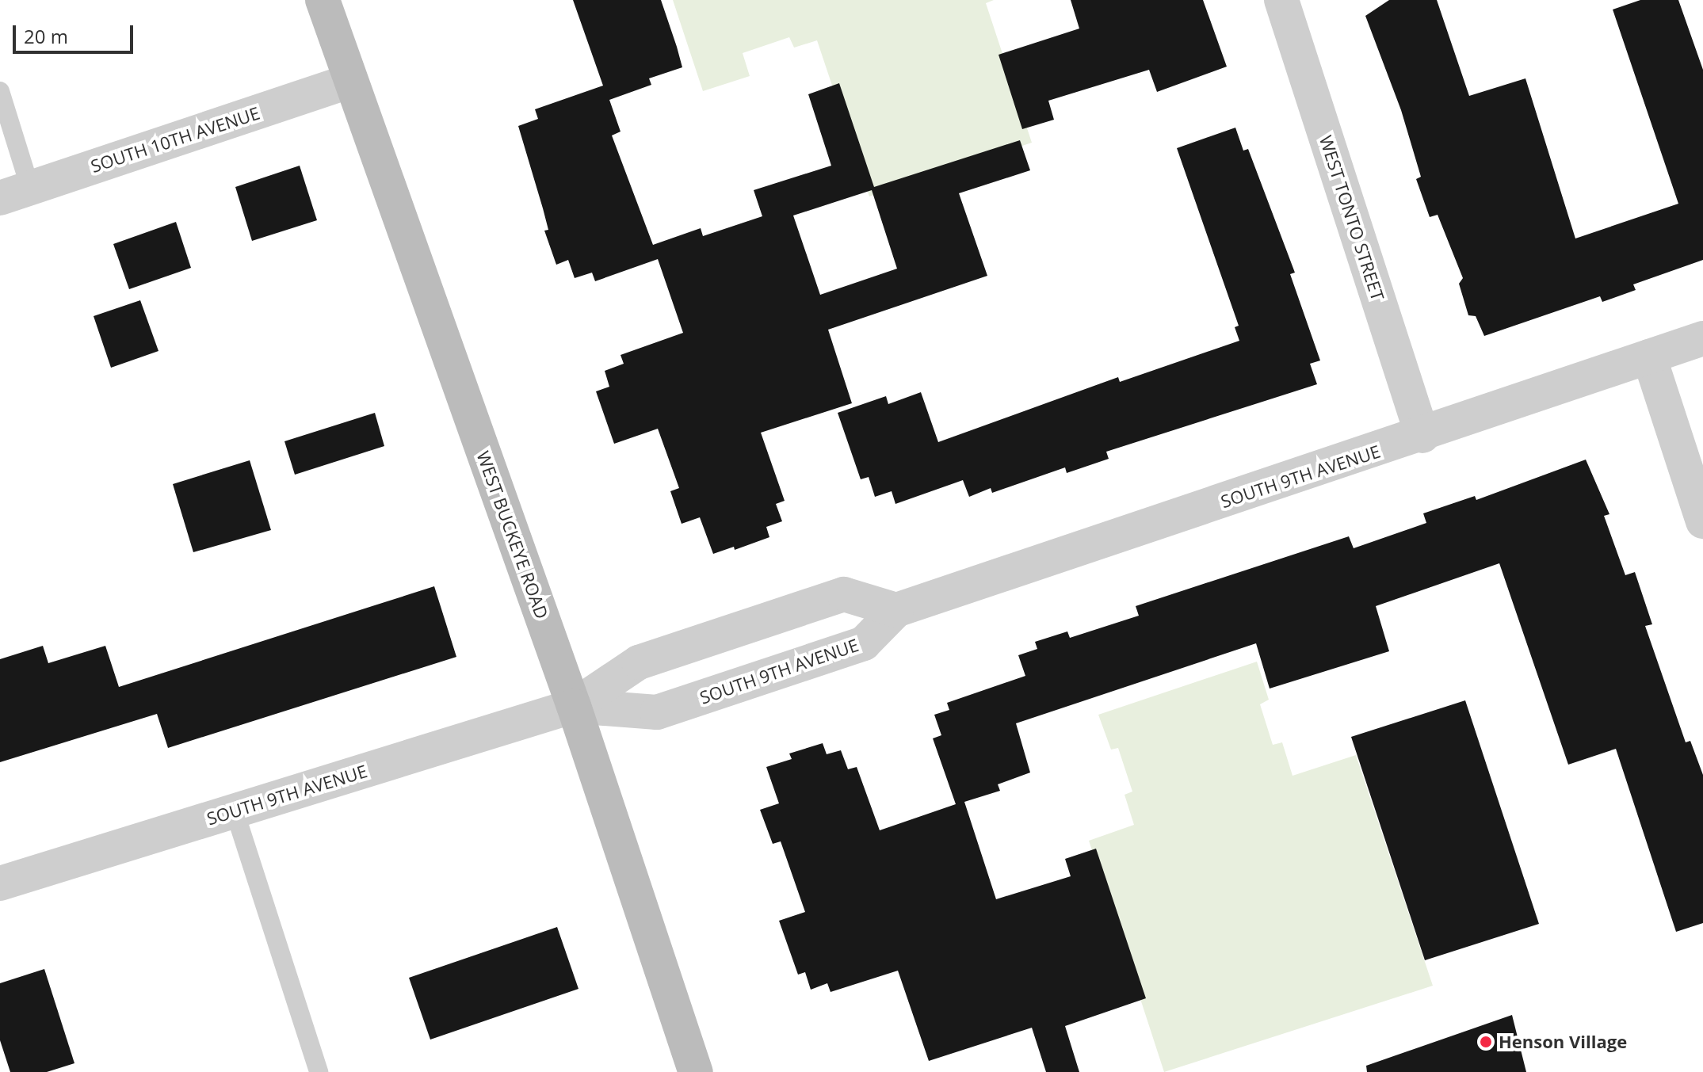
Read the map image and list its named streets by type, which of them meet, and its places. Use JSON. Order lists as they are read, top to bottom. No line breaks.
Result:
{"streets":{"main road":["WEST BUCKEYE ROAD"],"street":["SOUTH 10TH AVENUE","WEST TONTO STREET","SOUTH 9TH AVENUE"]},"crossings":[["SOUTH 10TH AVENUE","WEST BUCKEYE ROAD"],["WEST TONTO STREET","SOUTH 9TH AVENUE"],["SOUTH 9TH AVENUE","WEST BUCKEYE ROAD"]],"places":["Henson Village"],"scale_bar":"20 m"}
